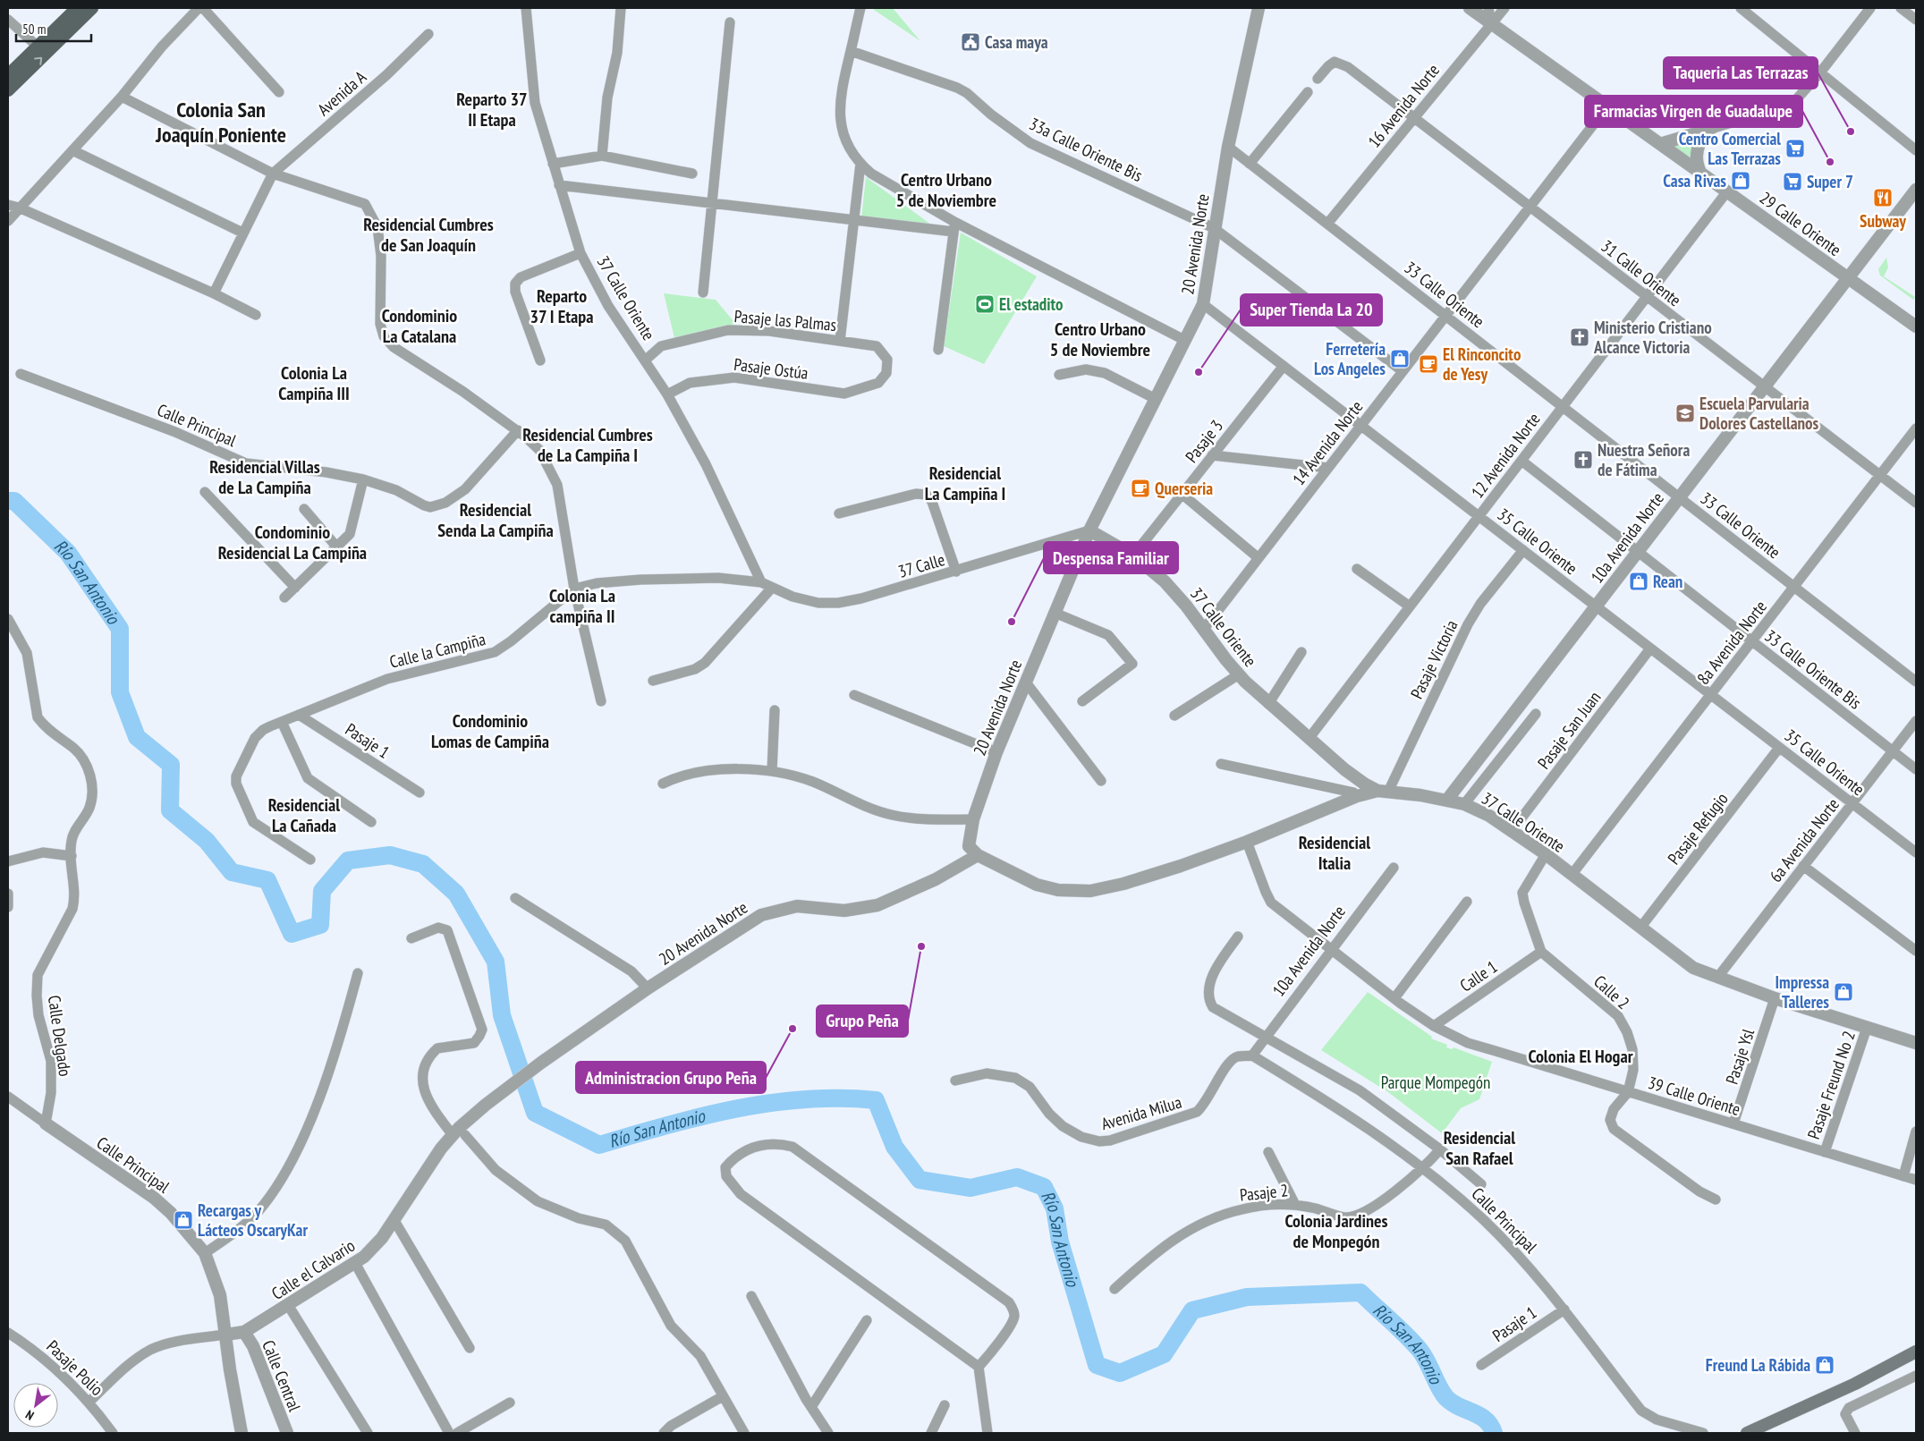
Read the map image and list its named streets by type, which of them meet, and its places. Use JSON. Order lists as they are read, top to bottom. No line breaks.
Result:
{"streets":{"street":["Avenida A","16 Avenida Norte","33a Calle Oriente Bis","29 Calle Oriente","20 Avenida Norte","31 Calle Oriente","33 Calle Oriente","37 Calle Oriente","Pasaje las Palmas","Pasaje Ostúa","Calle Principal","Pasaje 3","14 Avenida Norte","12 Avenida Norte","10a Avenida Norte","35 Calle Oriente","37 Calle","8a Avenida Norte","Calle la Campiña","Pasaje Victoria","33 Calle Oriente Bis","Pasaje San Juan","Pasaje 1","Pasaje Refugio","6a Avenida Norte","Calle 1","Calle 2","Calle Delgado","Pasaje Ysl","Pasaje Freund No 2","39 Calle Oriente","Avenida Milua","Pasaje 2","Calle el Calvario","Pasaje Polio","Calle Central"]},"crossings":[["16 Avenida Norte","29 Calle Oriente"],["16 Avenida Norte","31 Calle Oriente"],["16 Avenida Norte","33 Calle Oriente"],["33a Calle Oriente Bis","20 Avenida Norte"],["29 Calle Oriente","14 Avenida Norte"],["29 Calle Oriente","12 Avenida Norte"],["29 Calle Oriente","10a Avenida Norte"],["20 Avenida Norte","33 Calle Oriente"],["20 Avenida Norte","37 Calle Oriente"],["20 Avenida Norte","35 Calle Oriente"],["20 Avenida Norte","37 Calle"],["20 Avenida Norte","Calle el Calvario"],["31 Calle Oriente","14 Avenida Norte"],["31 Calle Oriente","12 Avenida Norte"],["31 Calle Oriente","10a Avenida Norte"],["31 Calle Oriente","8a Avenida Norte"],["33 Calle Oriente","14 Avenida Norte"],["33 Calle Oriente","12 Avenida Norte"],["33 Calle Oriente","10a Avenida Norte"],["33 Calle Oriente","8a Avenida Norte"],["37 Calle Oriente","Pasaje las Palmas"],["37 Calle Oriente","Pasaje Ostúa"],["37 Calle Oriente","Pasaje 3"],["37 Calle Oriente","14 Avenida Norte"],["37 Calle Oriente","12 Avenida Norte"],["37 Calle Oriente","10a Avenida Norte"],["37 Calle Oriente","37 Calle"],["37 Calle Oriente","8a Avenida Norte"],["37 Calle Oriente","Calle la Campiña"],["37 Calle Oriente","Pasaje Victoria"],["37 Calle Oriente","Pasaje San Juan"],["37 Calle Oriente","Pasaje Refugio"],["37 Calle Oriente","6a Avenida Norte"],["37 Calle Oriente","Pasaje Ysl"],["37 Calle Oriente","Pasaje Freund No 2"],["Pasaje las Palmas","Pasaje Ostúa"],["Calle Principal","10a Avenida Norte"],["Calle Principal","Pasaje 1"],["Calle Principal","Calle Delgado"],["Calle Principal","Avenida Milua"],["Calle Principal","Pasaje 2"],["Calle Principal","Calle el Calvario"],["Pasaje 3","35 Calle Oriente"],["14 Avenida Norte","35 Calle Oriente"],["12 Avenida Norte","35 Calle Oriente"],["12 Avenida Norte","33 Calle Oriente Bis"],["10a Avenida Norte","35 Calle Oriente"],["10a Avenida Norte","33 Calle Oriente Bis"],["10a Avenida Norte","39 Calle Oriente"],["10a Avenida Norte","Avenida Milua"],["35 Calle Oriente","8a Avenida Norte"],["35 Calle Oriente","Pasaje Victoria"],["35 Calle Oriente","Pasaje San Juan"],["35 Calle Oriente","Pasaje Refugio"],["35 Calle Oriente","6a Avenida Norte"],["37 Calle","Calle la Campiña"],["8a Avenida Norte","33 Calle Oriente Bis"],["Calle la Campiña","Pasaje 1"],["33 Calle Oriente Bis","6a Avenida Norte"],["Calle 1","Calle 2"],["Calle 1","39 Calle Oriente"],["Calle 2","39 Calle Oriente"],["Pasaje Ysl","39 Calle Oriente"],["Pasaje Freund No 2","39 Calle Oriente"],["Calle el Calvario","Calle Central"]],"districts":["Reparto 37 II Etapa","Colonia San Joaquín Poniente","Centro Urbano 5 de Noviembre","Residencial Cumbres de San Joaquín","Reparto 37 I Etapa","Condominio La Catalana","Centro Urbano 5 de Noviembre","Colonia La Campiña III","Residencial Cumbres de La Campiña I","Residencial Villas de La Campiña","Residencial La Campiña I","Residencial Senda La Campiña","Condominio Residencial La Campiña","Colonia La campiña II","Condominio Lomas de Campiña","Residencial La Cañada","Residencial Italia","Colonia El Hogar","Residencial San Rafael","Colonia Jardines de Monpegón"],"water":["Río San Antonio"],"parks":["Parque Mompegón"],"places":{"public building":["Casa maya"],"other":["Taqueria Las Terrazas","Farmacias Virgen de Guadalupe","Super Tienda La 20","Despensa Familiar","Grupo Peña","Administracion Grupo Peña"],"supermarket":["Centro Comercial Las Terrazas","Super 7"],"shop":["Casa Rivas","Ferretería Los Angeles","Rean","Impressa Talleres","Recargas y Lácteos OscaryKar","Freund La Rábida"],"restaurant":["Subway"],"sports":["El estadito"],"church":["Ministerio Cristiano Alcance Victoria","Nuestra Señora de Fátima"],"cafe":["El Rinconcito de Yesy","Querseria"],"school or university":["Escuela Parvularia Dolores Castellanos"]},"scale_bar":"50 m","north":"bottom left"}
